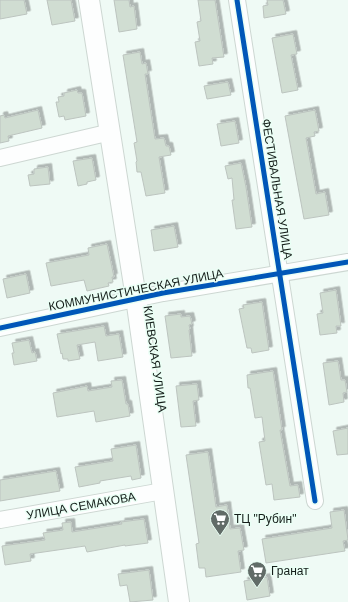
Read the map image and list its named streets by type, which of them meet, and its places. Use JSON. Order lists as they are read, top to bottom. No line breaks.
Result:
{"streets":{"main road":["КИЕВСКАЯ УЛИЦА"],"street":["ФЕСТИВАЛЬНАЯ УЛИЦА","КОММУНИСТИЧЕСКАЯ УЛИЦА","УЛИЦА СЕМАКОВА"]},"crossings":[["ФЕСТИВАЛЬНАЯ УЛИЦА","КОММУНИСТИЧЕСКАЯ УЛИЦА"],["КОММУНИСТИЧЕСКАЯ УЛИЦА","КИЕВСКАЯ УЛИЦА"],["КИЕВСКАЯ УЛИЦА","УЛИЦА СЕМАКОВА"]],"places":{"supermarket":["ТЦ \"Рубин\"","Гранат"]}}
